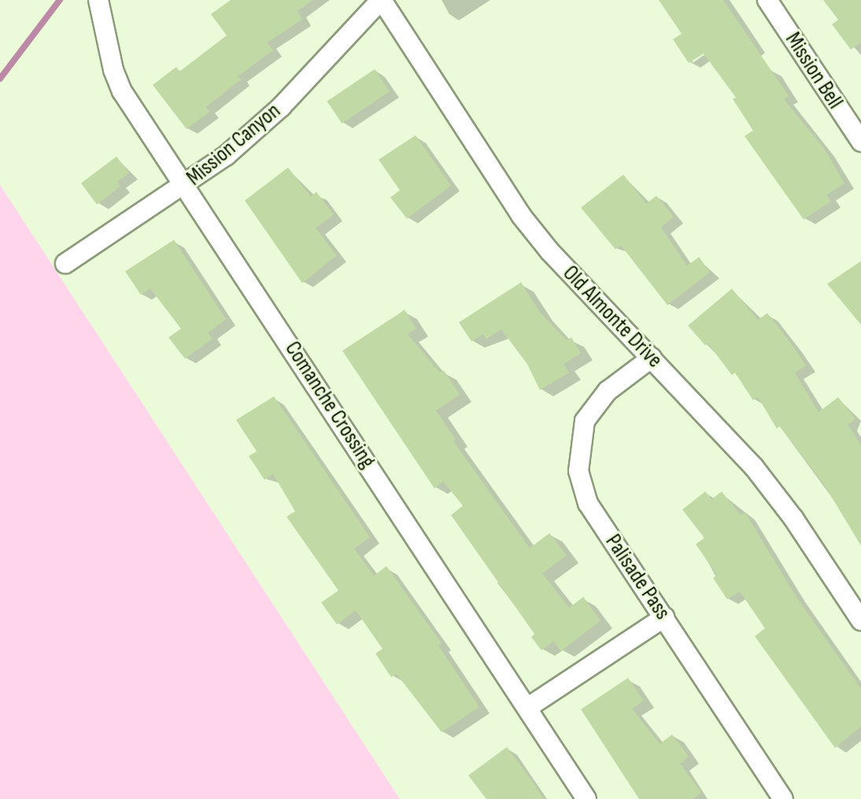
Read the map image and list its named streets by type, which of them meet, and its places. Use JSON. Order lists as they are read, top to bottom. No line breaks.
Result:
{"streets":{"street":["Mission Bell","Mission Canyon","Old Almonte Drive","Comanche Crossing","Palisade Pass"]},"crossings":[["Mission Canyon","Old Almonte Drive"],["Mission Canyon","Comanche Crossing"],["Old Almonte Drive","Palisade Pass"]]}
